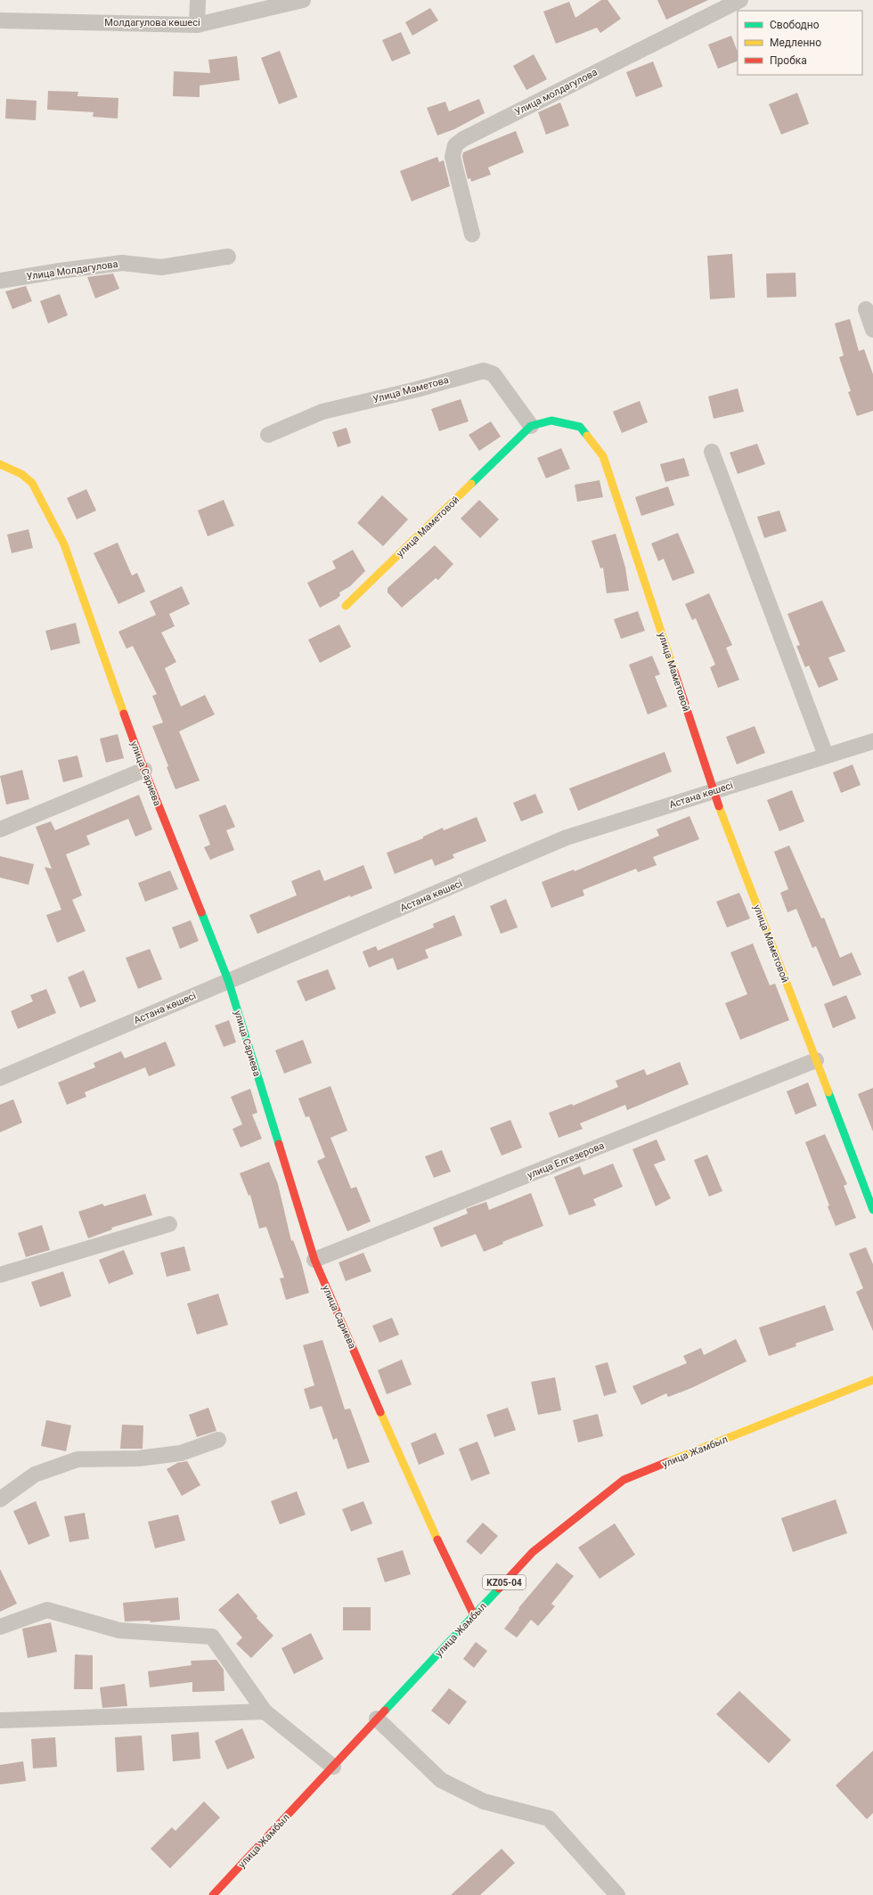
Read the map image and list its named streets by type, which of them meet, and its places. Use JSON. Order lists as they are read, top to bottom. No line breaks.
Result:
{"streets":{"street":["Молдагулова көшесі","Улица молдагулова","Улица Молдагулова","Улица Маметова","улица Маметовой","улица Сариева","Астана көшесі","улица Елгезерова","улица Жамбыл","KZ05-04"]},"crossings":[["Улица Маметова","улица Маметовой"],["улица Маметовой","Астана көшесі"],["улица Маметовой","улица Елгезерова"],["улица Сариева","Астана көшесі"],["улица Сариева","улица Елгезерова"],["улица Сариева","улица Жамбыл"]],"legend":["Свободно","Медленно","Пробка"]}
